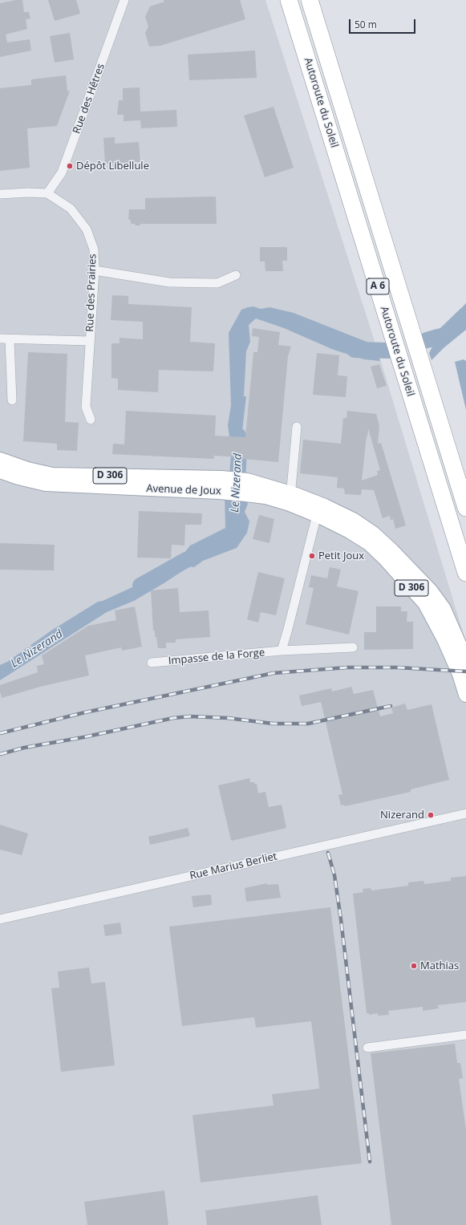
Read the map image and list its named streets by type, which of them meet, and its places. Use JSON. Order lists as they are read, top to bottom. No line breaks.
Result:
{"streets":{"highway":["Autoroute du Soleil","A 6"],"main road":["D 306","Avenue de Joux"],"street":["Rue des Hêtres","Rue des Prairies","Impasse de la Forge","Rue Marius Berliet"]},"crossings":[["Rue des Hêtres","Rue des Prairies"]],"water":["Le Nizerand"],"places":["Dépôt Libellule","Petit Joux","Nizerand","Mathias"],"scale_bar":"50 m"}
